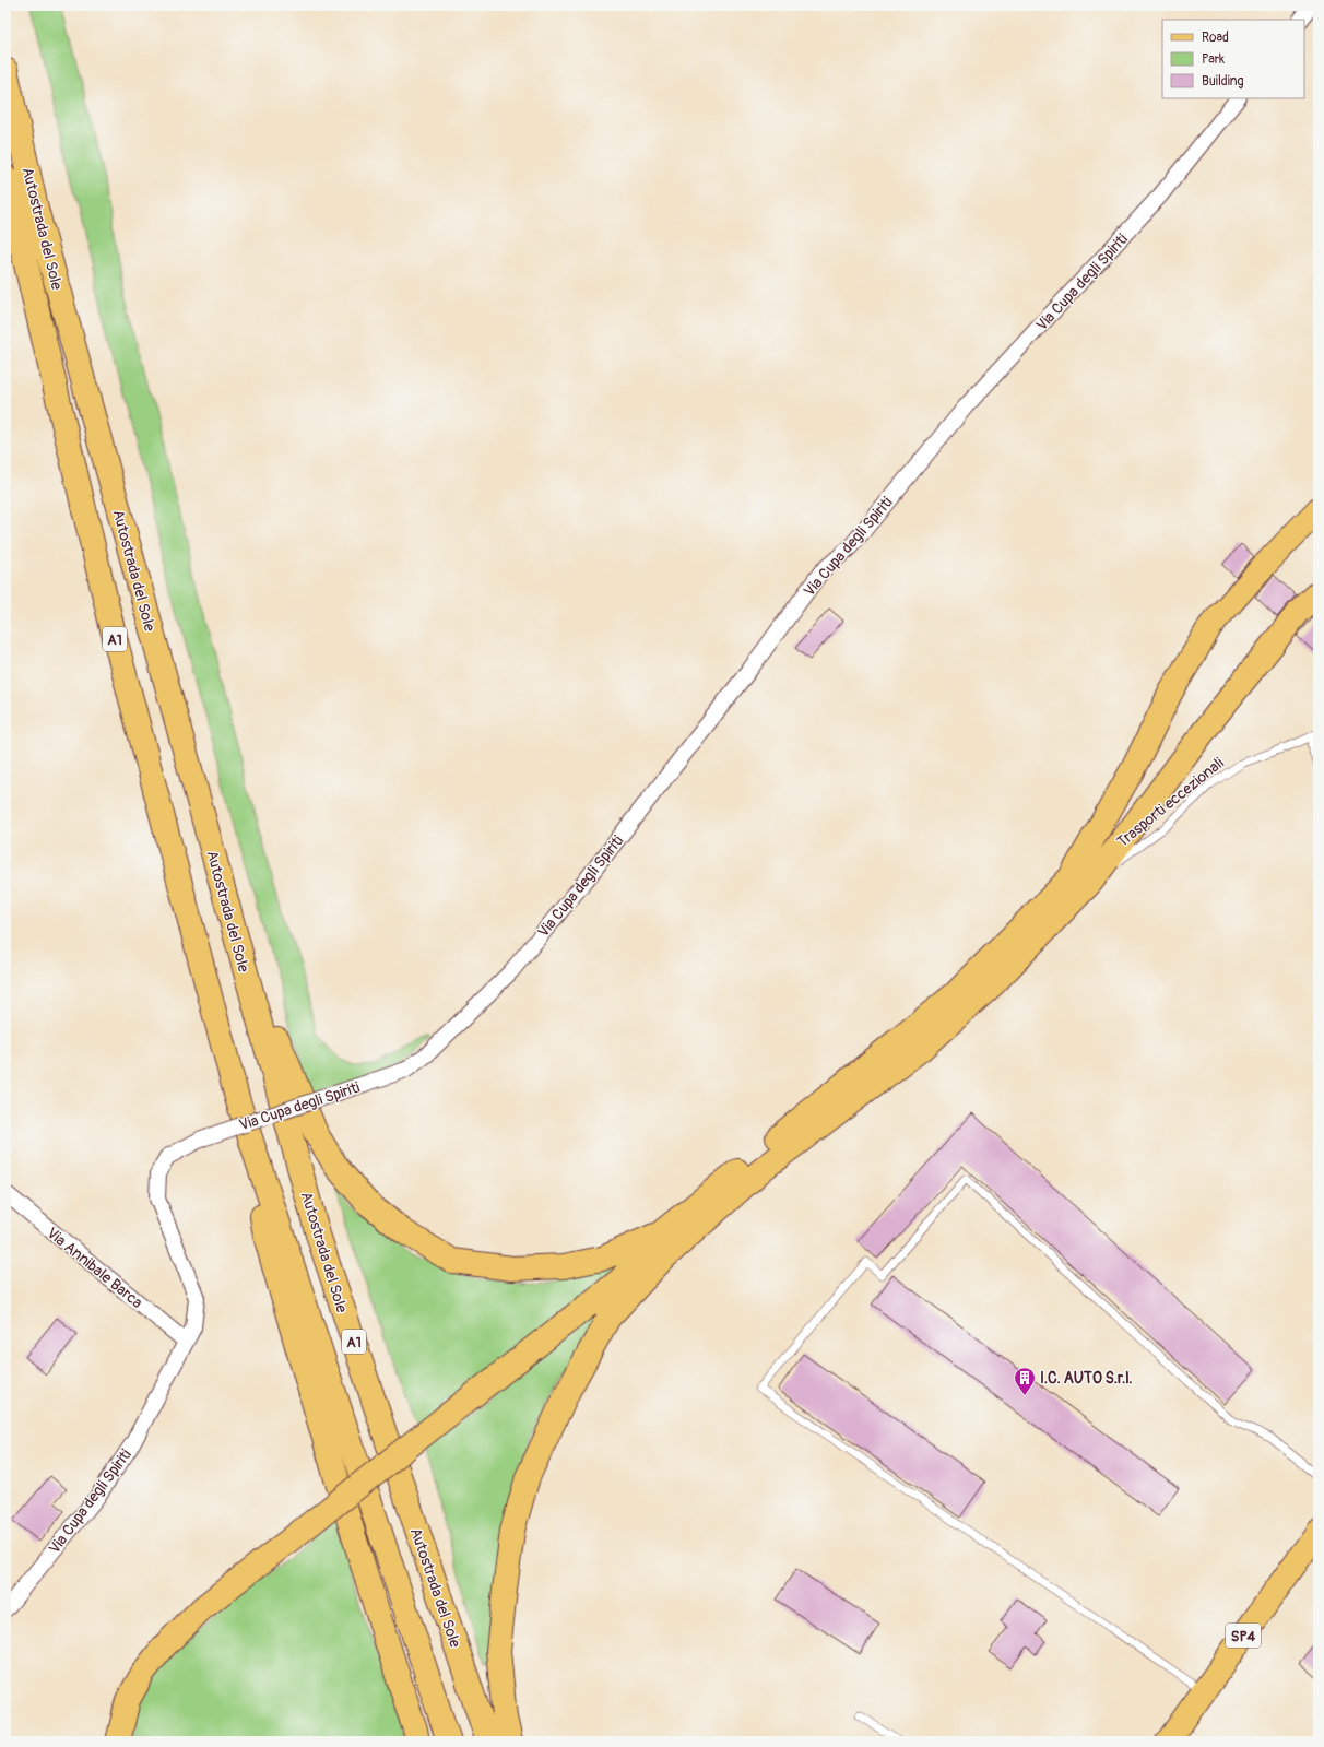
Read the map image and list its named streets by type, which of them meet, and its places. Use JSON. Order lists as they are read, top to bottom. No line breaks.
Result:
{"streets":{"main road":["Autostrada del Sole","A1","SP4"],"street":["Via Cupa degli Spiriti","Via Annibale Barca"],"lane":["Trasporti eccezionali"]},"crossings":[["Via Cupa degli Spiriti","Via Annibale Barca"]],"places":{"building":["I.C. AUTO S.r.l."]},"legend":["Road","Park","Building"]}
